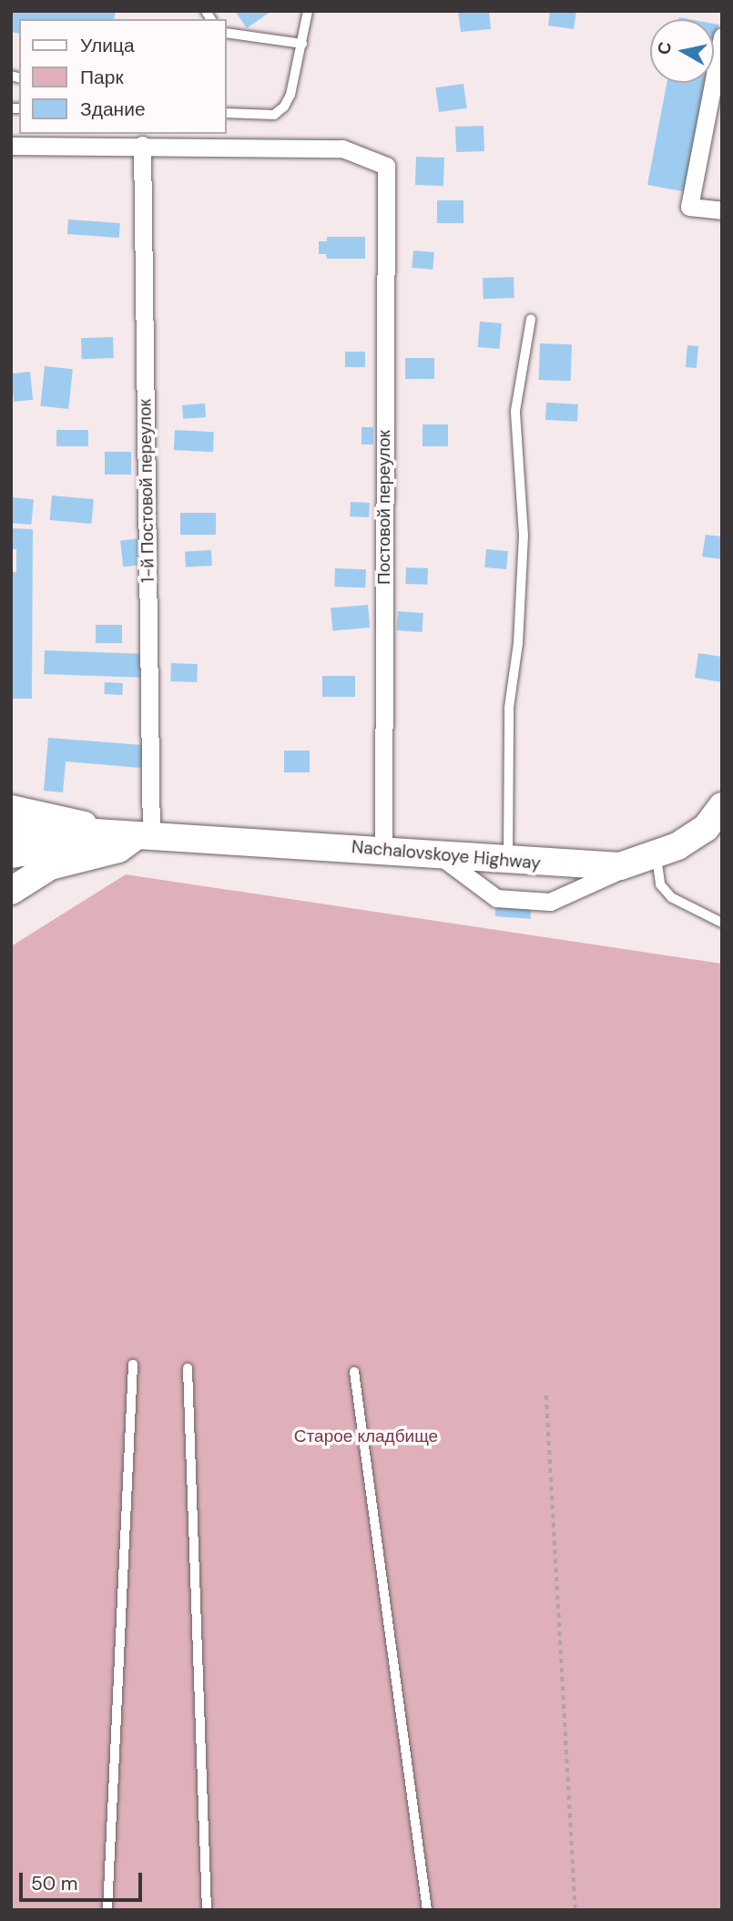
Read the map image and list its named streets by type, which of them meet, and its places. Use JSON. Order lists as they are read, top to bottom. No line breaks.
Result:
{"streets":{"main road":["Nachalovskoye Highway"],"street":["1-й Постовой переулок","Постовой переулок"]},"crossings":[["1-й Постовой переулок","Постовой переулок"],["1-й Постовой переулок","Nachalovskoye Highway"],["Постовой переулок","Nachalovskoye Highway"]],"parks":["Старое кладбище"],"legend":["Улица","Парк","Здание"],"scale_bar":"50 m","north":"left"}
